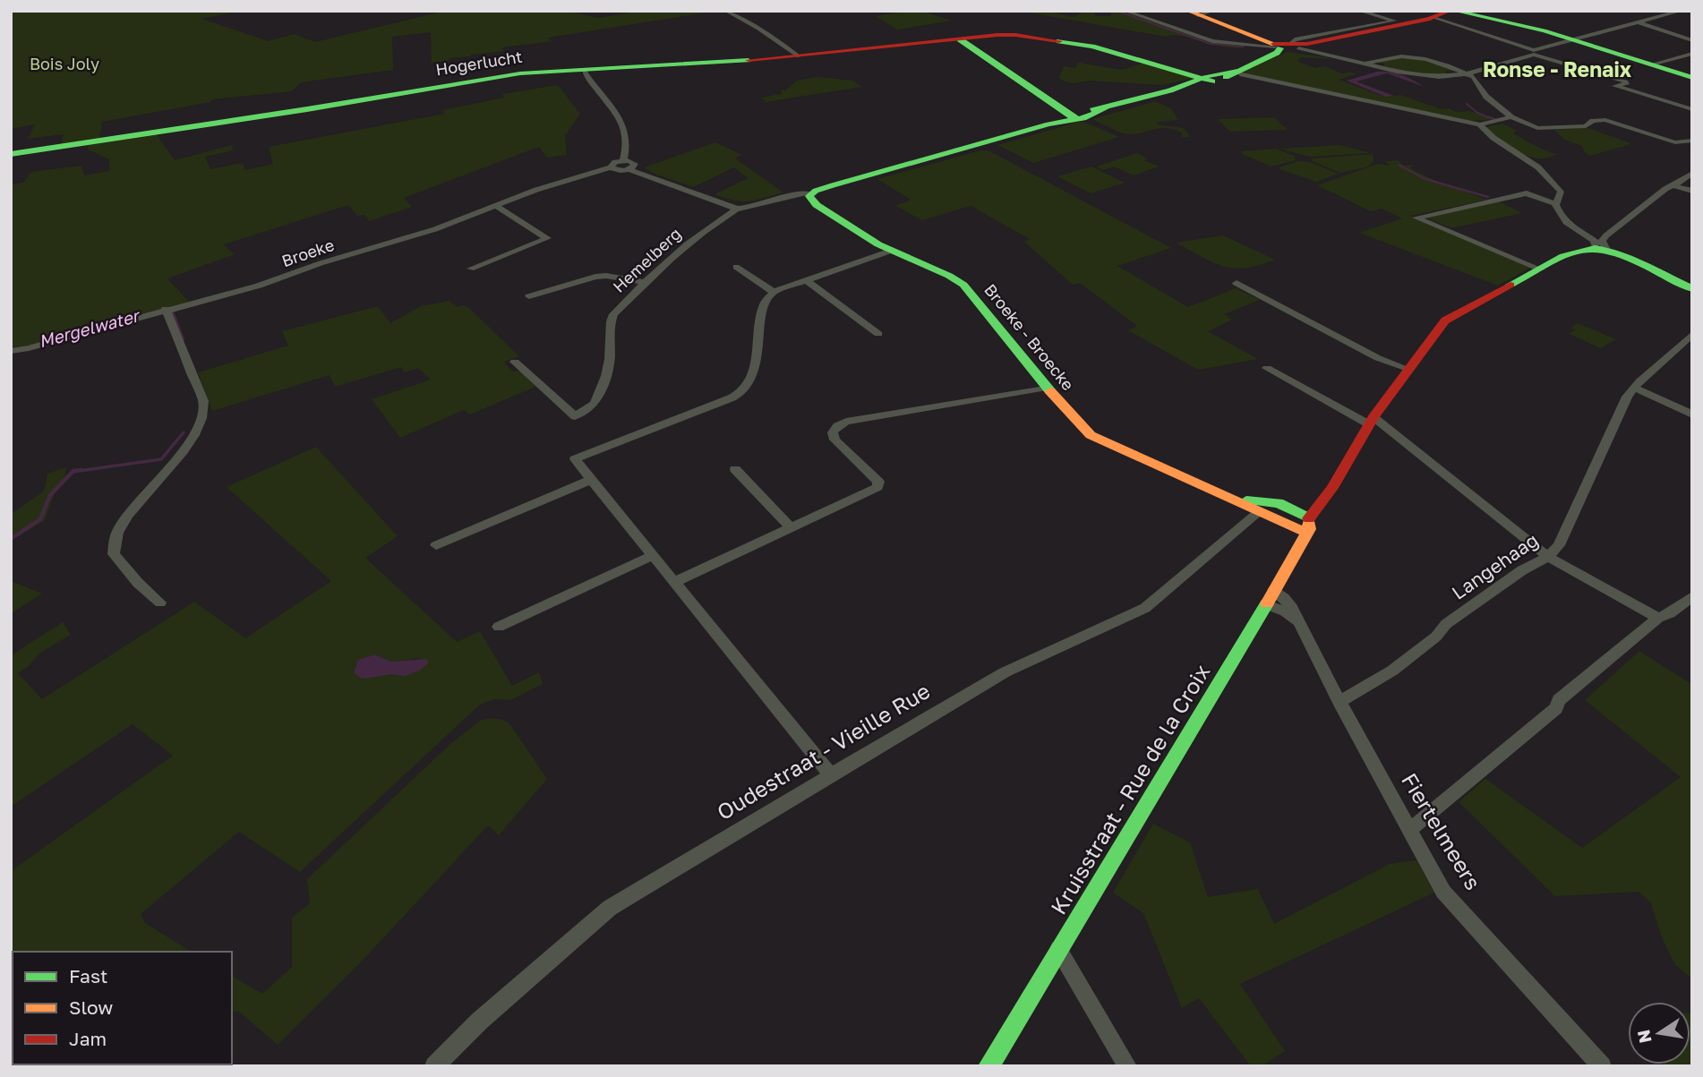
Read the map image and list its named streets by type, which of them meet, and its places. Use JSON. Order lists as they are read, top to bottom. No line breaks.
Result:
{"streets":{"main road":["Hogerlucht","Broeke - Broecke","Kruisstraat - Rue de la Croix"],"street":["Broeke","Hemelberg","Langehaag","Oudestraat - Vieille Rue","Fiertelmeers"]},"crossings":[["Broeke","Hemelberg"],["Broeke - Broecke","Oudestraat - Vieille Rue"],["Broeke - Broecke","Kruisstraat - Rue de la Croix"],["Langehaag","Fiertelmeers"],["Kruisstraat - Rue de la Croix","Fiertelmeers"]],"districts":["Ronse - Renaix"],"water":["Mergelwater"],"parks":["Bois Joly"],"legend":["Fast","Slow","Jam"],"north":"left"}
